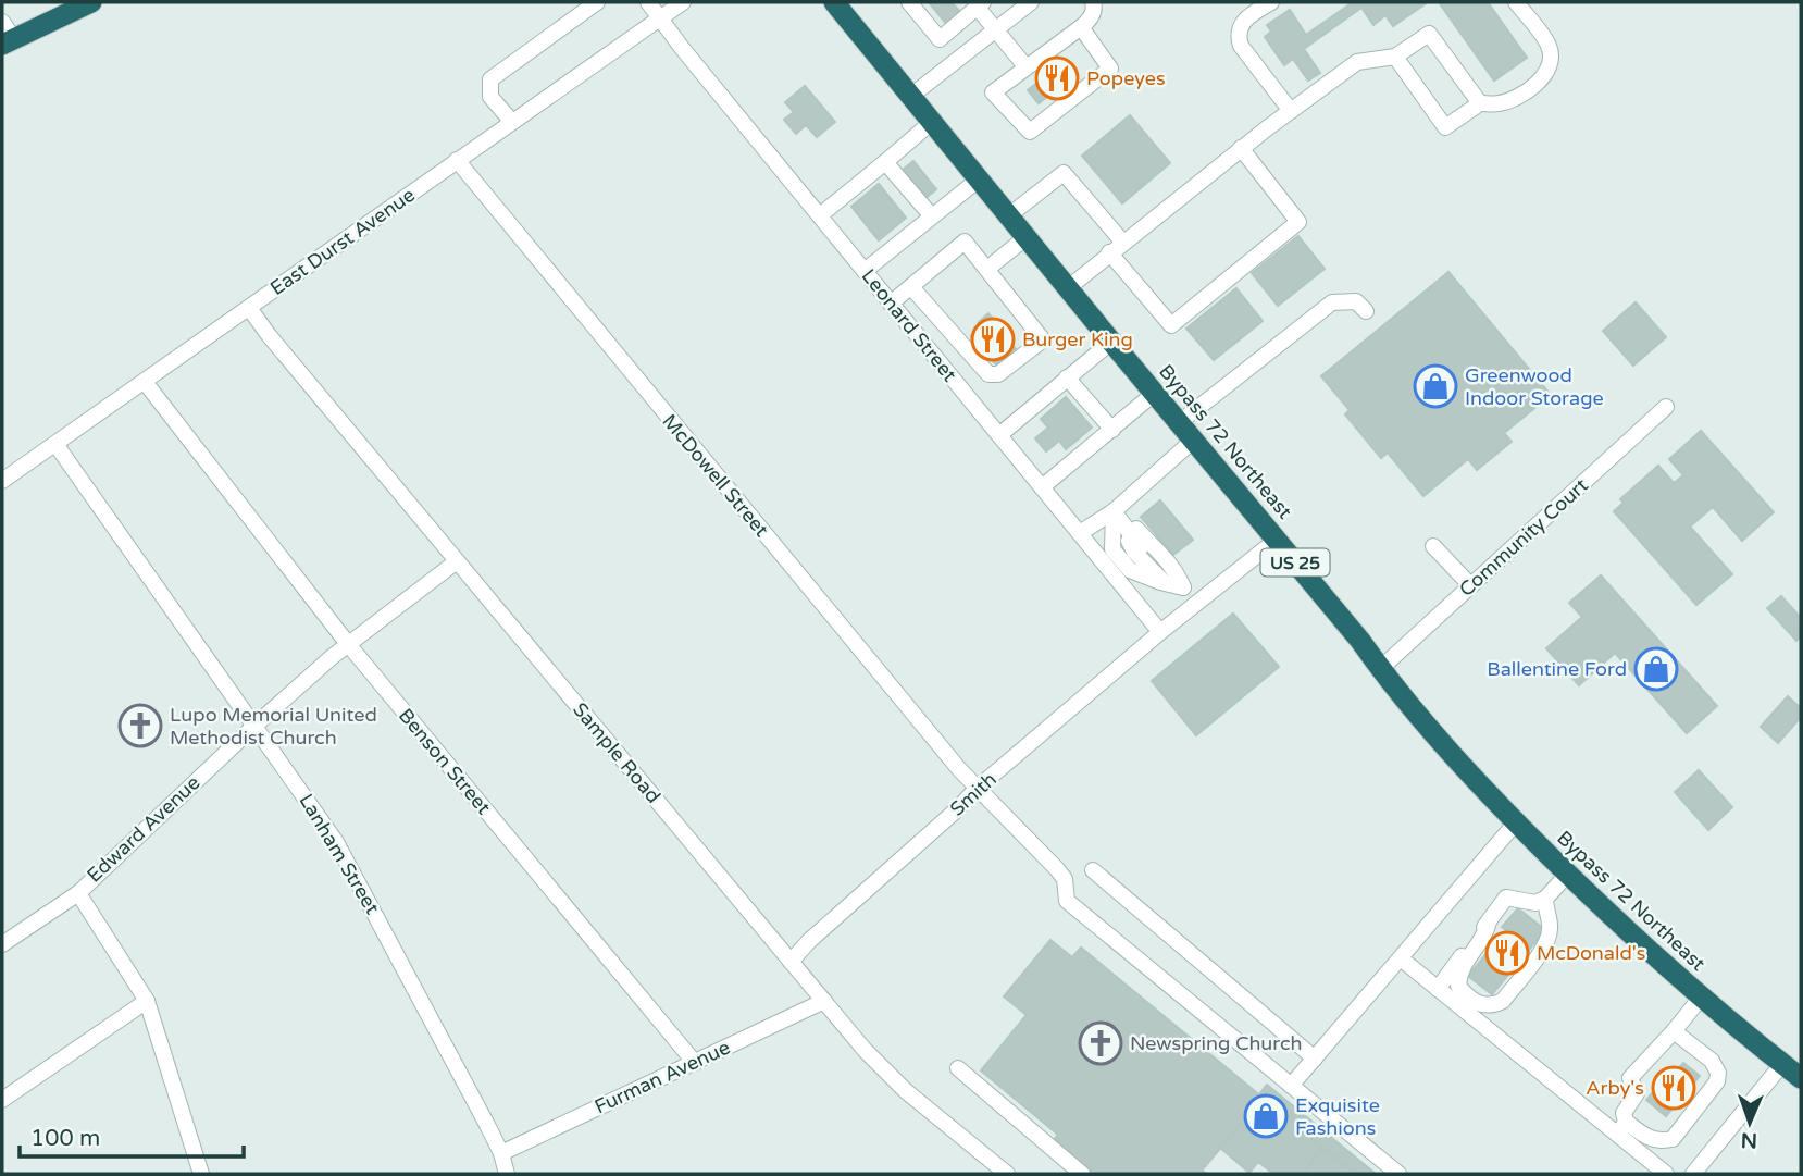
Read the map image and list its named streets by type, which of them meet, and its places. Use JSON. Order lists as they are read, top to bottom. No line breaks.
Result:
{"streets":{"highway":["Bypass 72 Northeast","US 25"],"street":["East Durst Avenue","Leonard Street","McDowell Street","Community Court","Sample Road","Benson Street","Smith","Edward Avenue","Lanham Street","Furman Avenue"]},"crossings":[["East Durst Avenue","Leonard Street"],["East Durst Avenue","McDowell Street"],["East Durst Avenue","Sample Road"],["East Durst Avenue","Benson Street"],["East Durst Avenue","Lanham Street"],["Leonard Street","Smith"],["Bypass 72 Northeast","Community Court"],["Bypass 72 Northeast","Smith"],["McDowell Street","Smith"],["Sample Road","Smith"],["Sample Road","Edward Avenue"],["Sample Road","Furman Avenue"],["Benson Street","Edward Avenue"],["Benson Street","Furman Avenue"],["Edward Avenue","Lanham Street"],["Lanham Street","Furman Avenue"]],"places":{"restaurant":["Popeyes","Burger King","McDonald's","Arby's"],"shop":["Greenwood Indoor Storage","Ballentine Ford","Exquisite Fashions"],"church":["Lupo Memorial United Methodist Church","Newspring Church"]},"scale_bar":"100 m","north":"bottom"}
